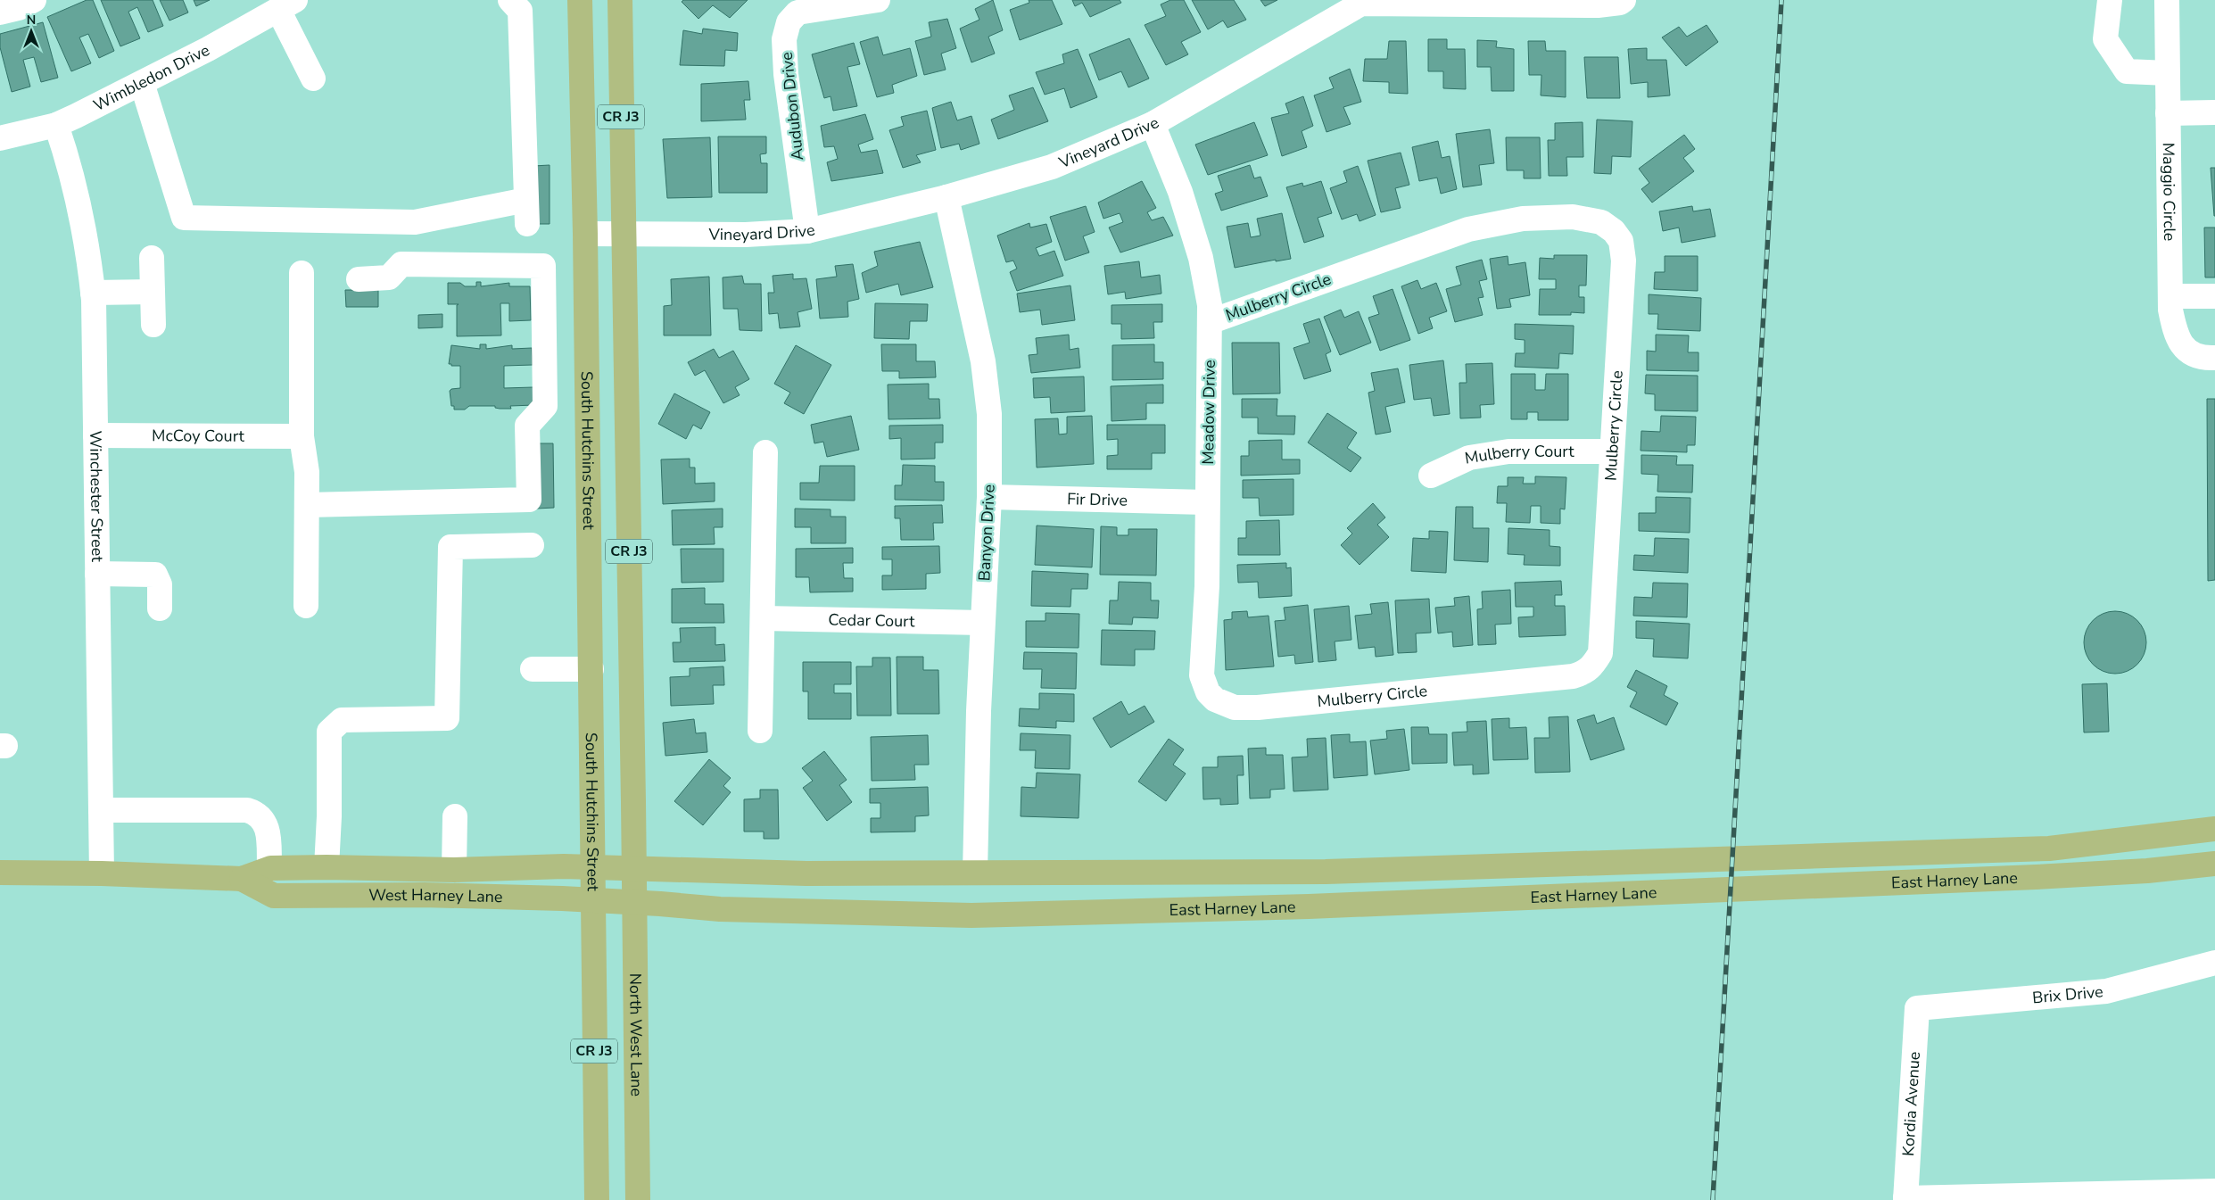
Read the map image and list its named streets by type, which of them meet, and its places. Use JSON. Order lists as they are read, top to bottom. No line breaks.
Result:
{"streets":{"main road":["CR J3","South Hutchins Street","East Harney Lane","West Harney Lane","North West Lane"],"street":["Wimbledon Drive","Audubon Drive","Vineyard Drive","Maggio Circle","Mulberry Circle","Meadow Drive","McCoy Court","Mulberry Court","Winchester Street","Fir Drive","Banyon Drive","Cedar Court","Brix Drive","Kordia Avenue"]},"crossings":[["Wimbledon Drive","Winchester Street"],["Audubon Drive","Vineyard Drive"],["CR J3","Vineyard Drive"],["CR J3","South Hutchins Street"],["CR J3","East Harney Lane"],["CR J3","West Harney Lane"],["CR J3","North West Lane"],["Vineyard Drive","Meadow Drive"],["Vineyard Drive","South Hutchins Street"],["Vineyard Drive","Banyon Drive"],["Mulberry Circle","Meadow Drive"],["Mulberry Circle","Mulberry Court"],["Meadow Drive","Fir Drive"],["McCoy Court","Winchester Street"],["South Hutchins Street","West Harney Lane"],["Winchester Street","West Harney Lane"],["Fir Drive","Banyon Drive"],["Banyon Drive","Cedar Court"],["Banyon Drive","East Harney Lane"],["East Harney Lane","West Harney Lane"],["East Harney Lane","North West Lane"],["West Harney Lane","North West Lane"],["Brix Drive","Kordia Avenue"]],"north":"top"}
